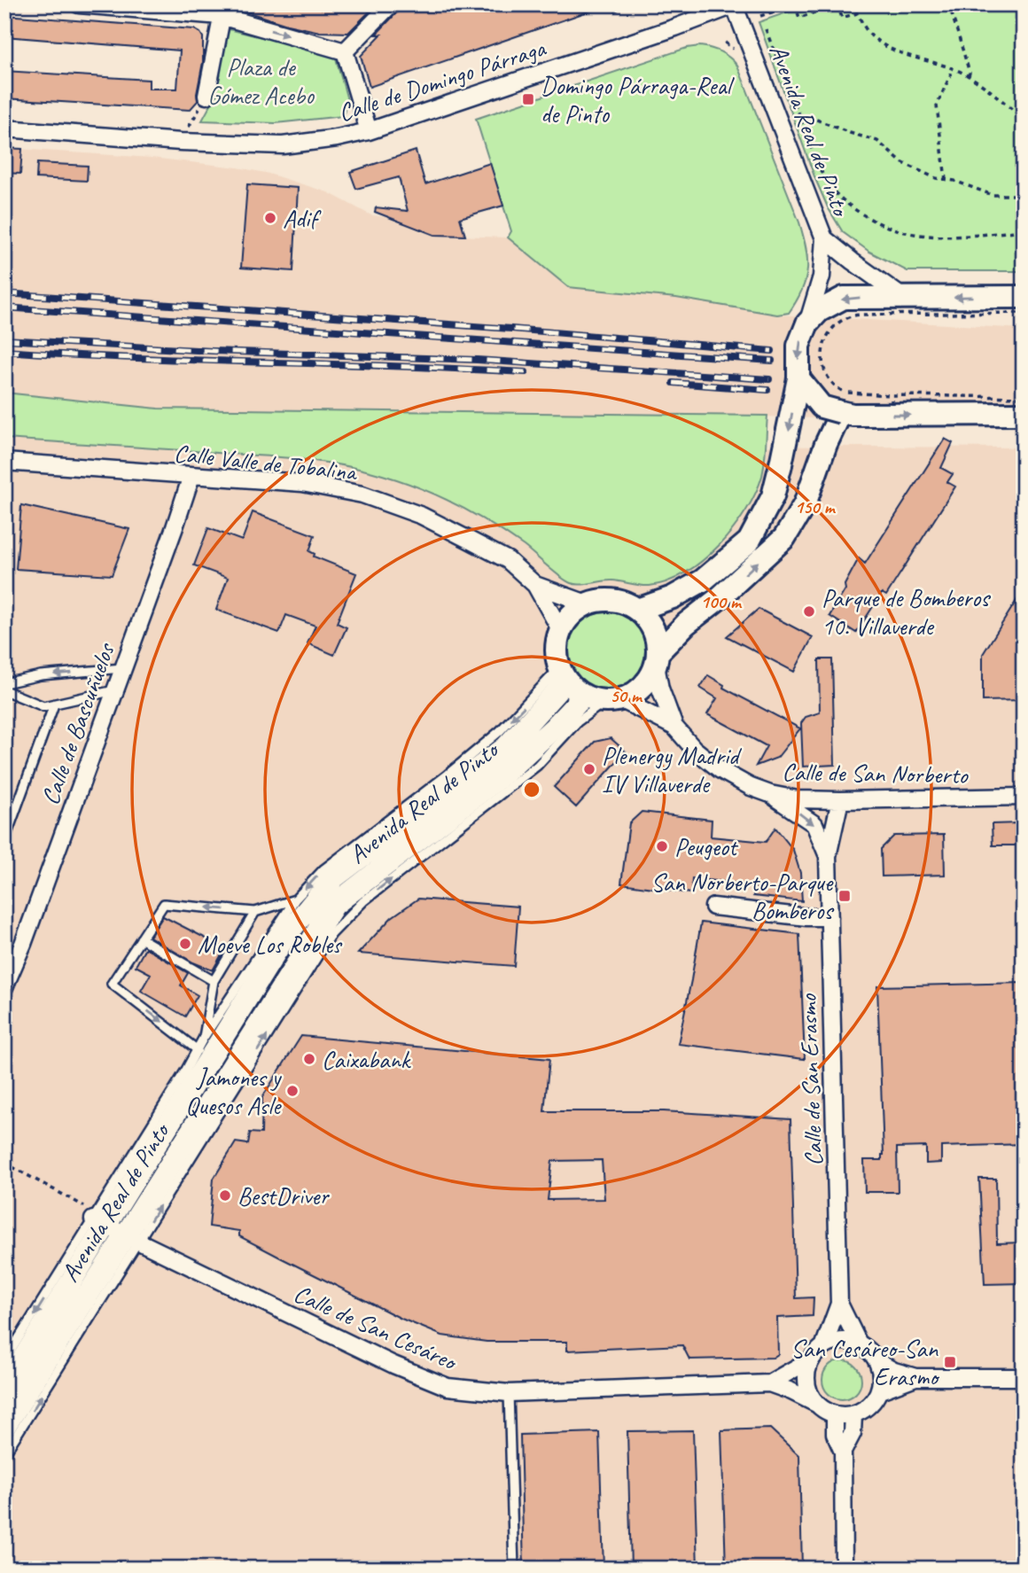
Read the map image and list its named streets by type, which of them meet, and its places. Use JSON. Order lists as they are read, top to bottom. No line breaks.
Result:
{"streets":{"main road":["Avenida Real de Pinto"],"street":["Calle de Domingo Párraga","Calle Valle de Tobalina","Calle de Bascuñuelos","Calle de San Norberto","Calle de San Erasmo","Calle de San Cesáreo"]},"crossings":[["Calle de Domingo Párraga","Avenida Real de Pinto"],["Avenida Real de Pinto","Calle Valle de Tobalina"],["Avenida Real de Pinto","Calle de San Norberto"],["Avenida Real de Pinto","Calle de San Cesáreo"],["Calle Valle de Tobalina","Calle de Bascuñuelos"],["Calle Valle de Tobalina","Calle de San Norberto"],["Calle de San Norberto","Calle de San Erasmo"],["Calle de San Erasmo","Calle de San Cesáreo"]],"parks":["Plaza de Gómez Acebo"],"places":{"transit":["Domingo Párraga-Real de Pinto","San Norberto-Parque Bomberos","San Cesáreo-San Erasmo"],"other":["Adif","Parque de Bomberos 10. Villaverde","Plenergy Madrid IV Villaverde","Peugeot","Moeve Los Robles","Caixabank","Jamones y Quesos Asle","BestDriver"]},"rings":["150 m","100 m","50 m"]}
